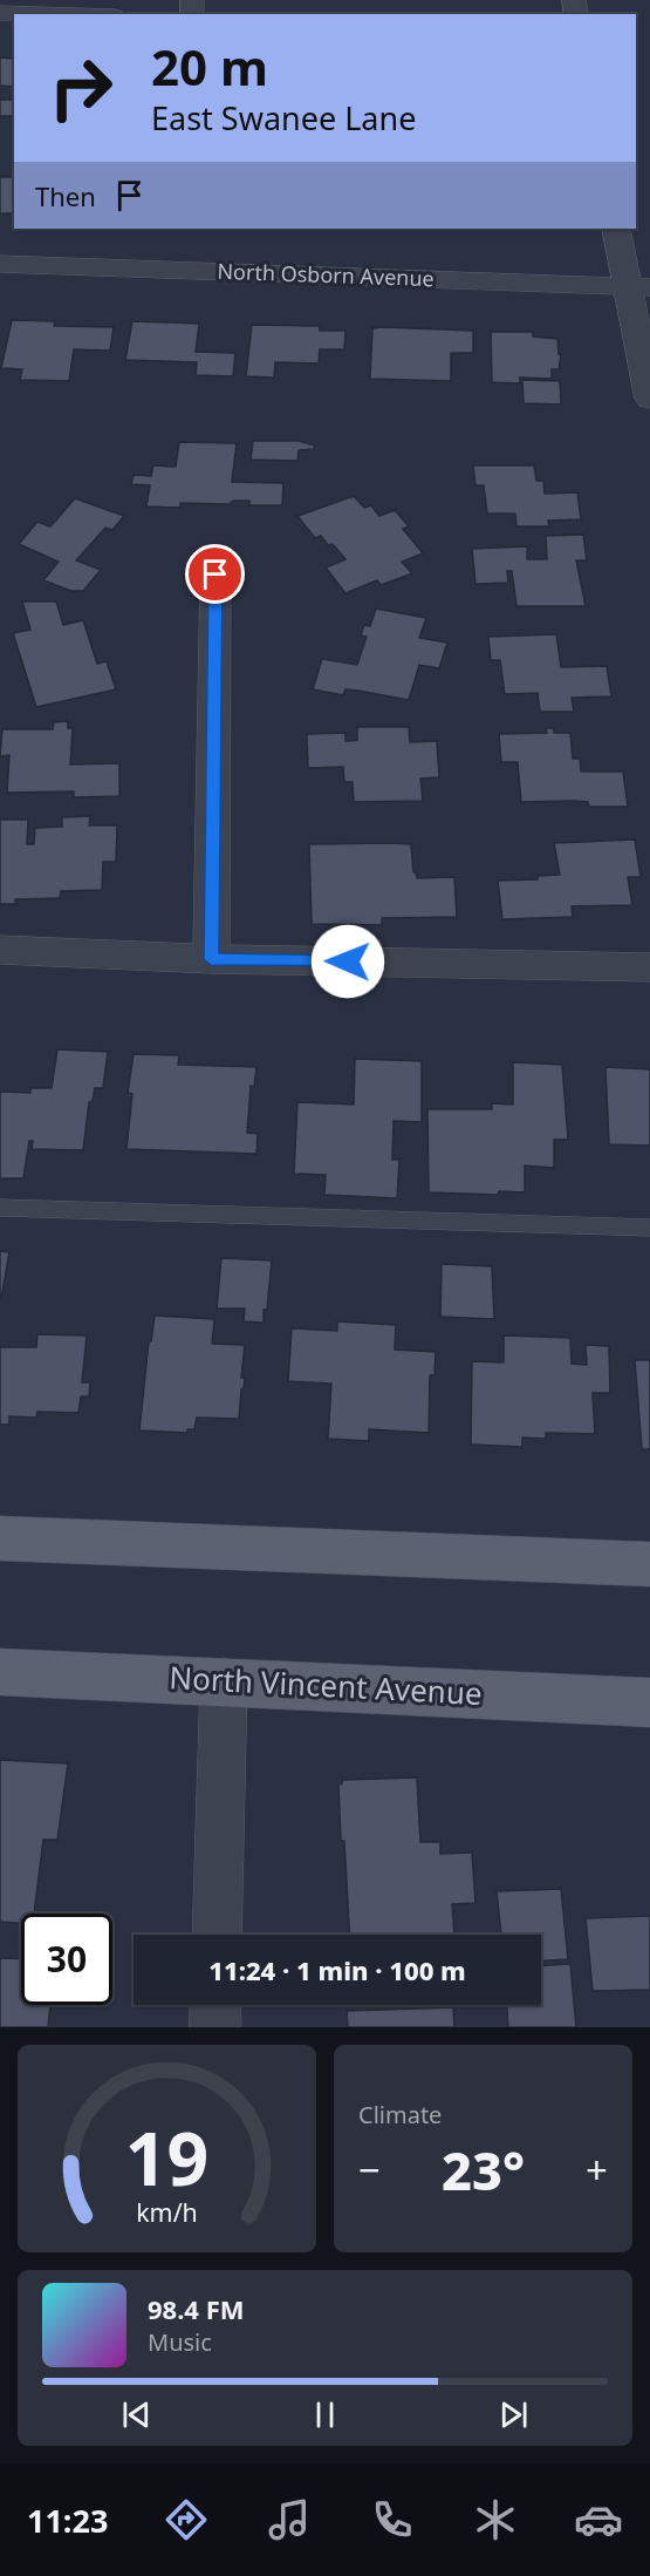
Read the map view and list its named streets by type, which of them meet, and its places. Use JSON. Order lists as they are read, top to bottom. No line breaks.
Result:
{"streets":{"main road":["North Vincent Avenue"],"street":["North Osborn Avenue"]},"page":{"turn":["20 m","East Swanee Lane"],"then":"Then","limit":"30","trip":"11:24 · 1 min · 100 m","tile":"Climate","heat":["−","23°","+"],"song":["98.4 FM","Music"],"tabs":"11:23","gauge":["19","km/h"]}}
